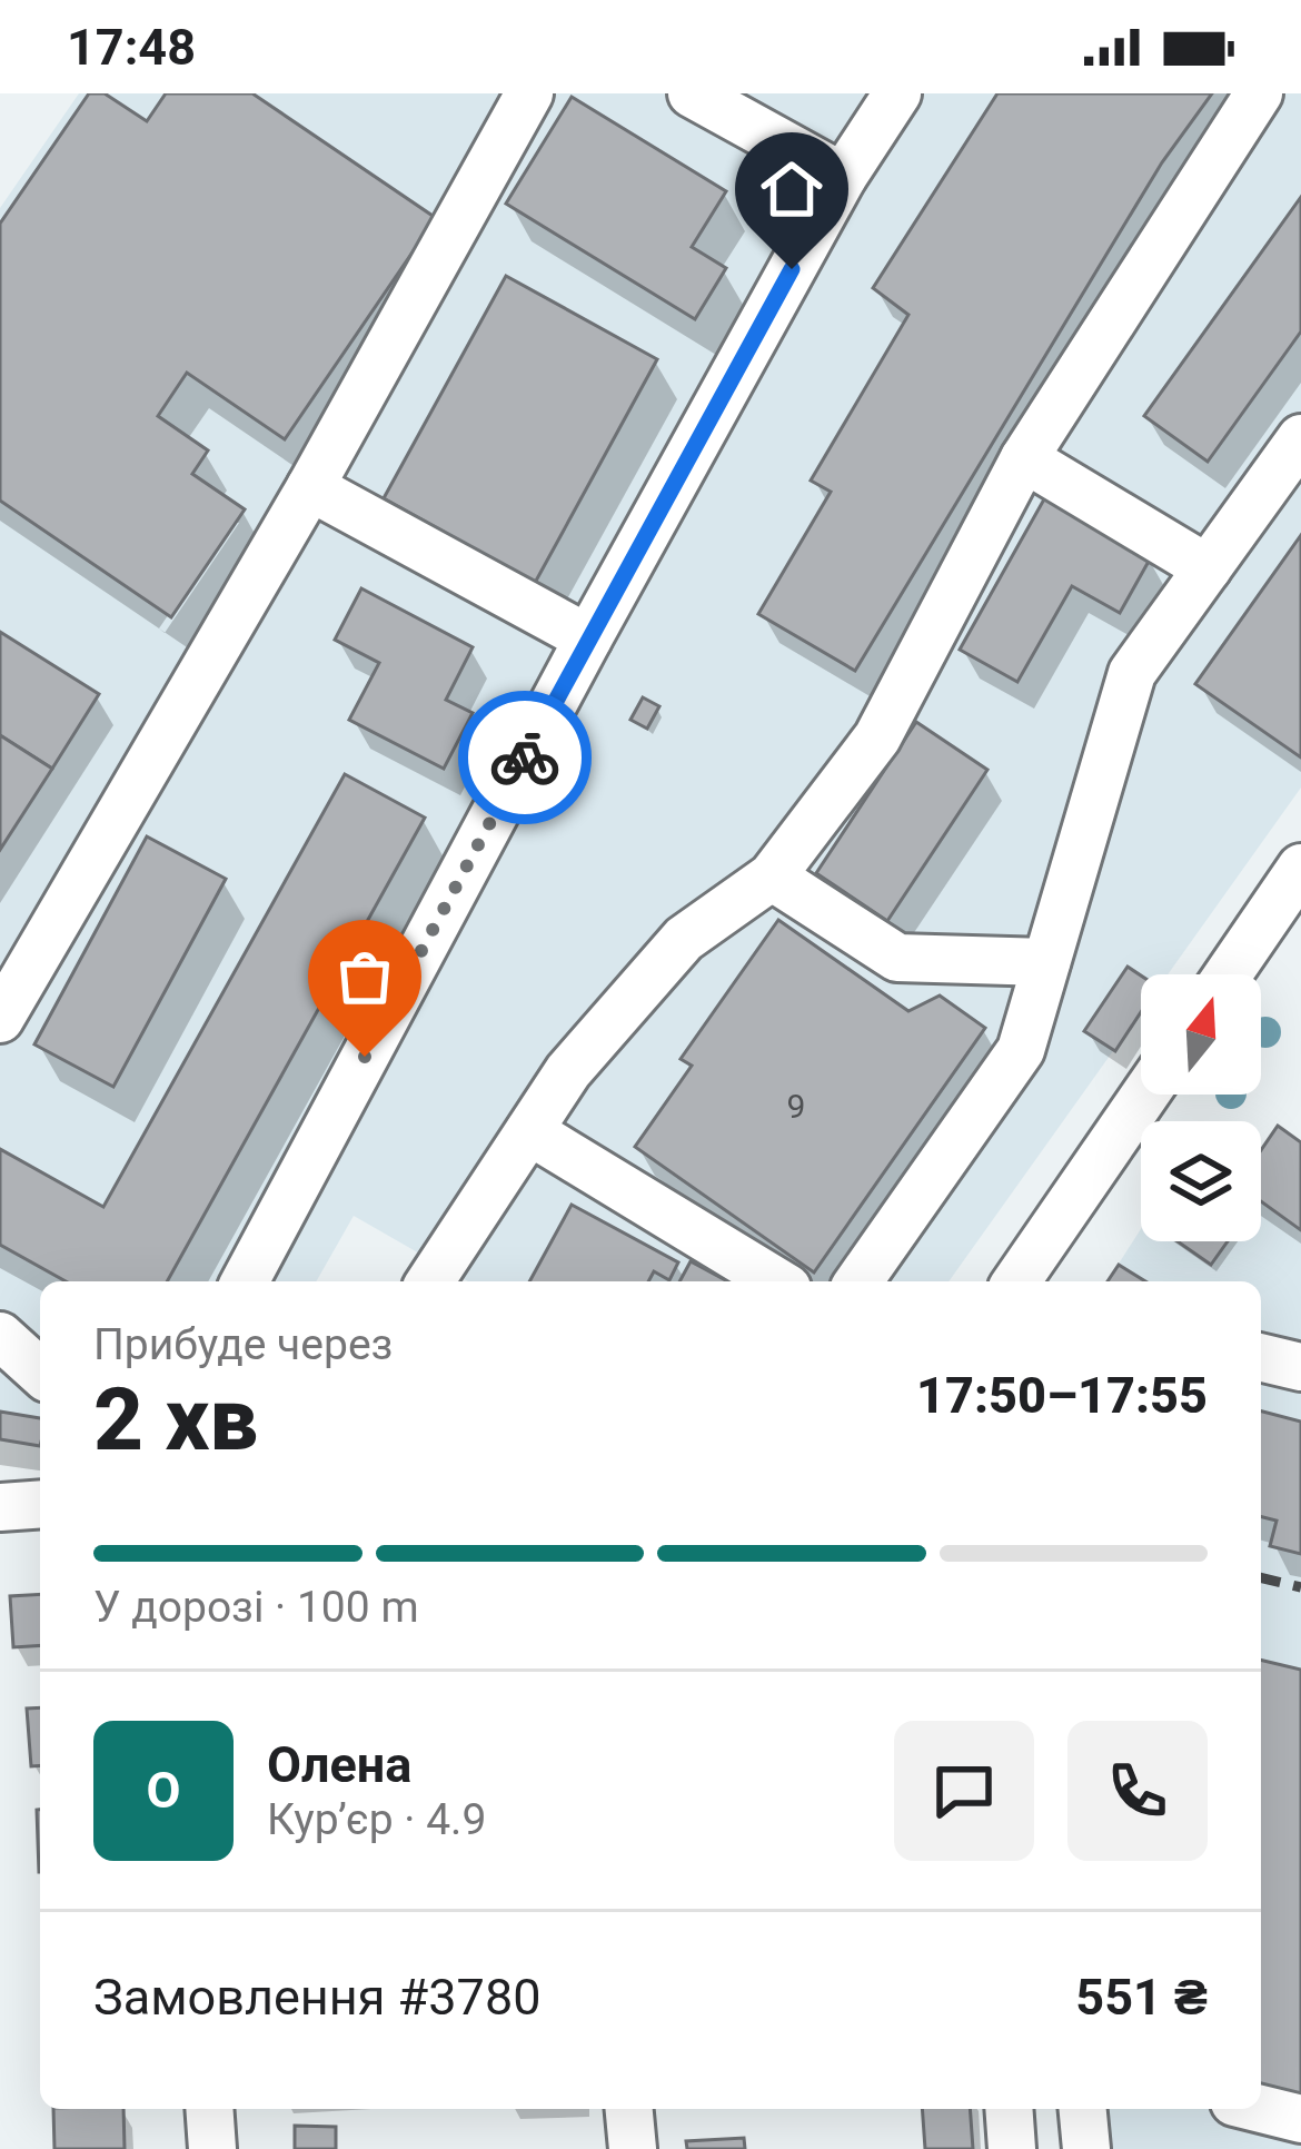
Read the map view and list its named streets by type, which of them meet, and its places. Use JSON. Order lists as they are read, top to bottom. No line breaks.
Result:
{"house_numbers":["9"],"north":"top","page":{"status":"17:48","heading":["2 хв","Прибуде через","17:50–17:55"],"panel":["Олена","Кур’єр · 4.9","Замовлення #3780","551 ₴"],"bar":"У дорозі · 100 m","round":"О"}}
